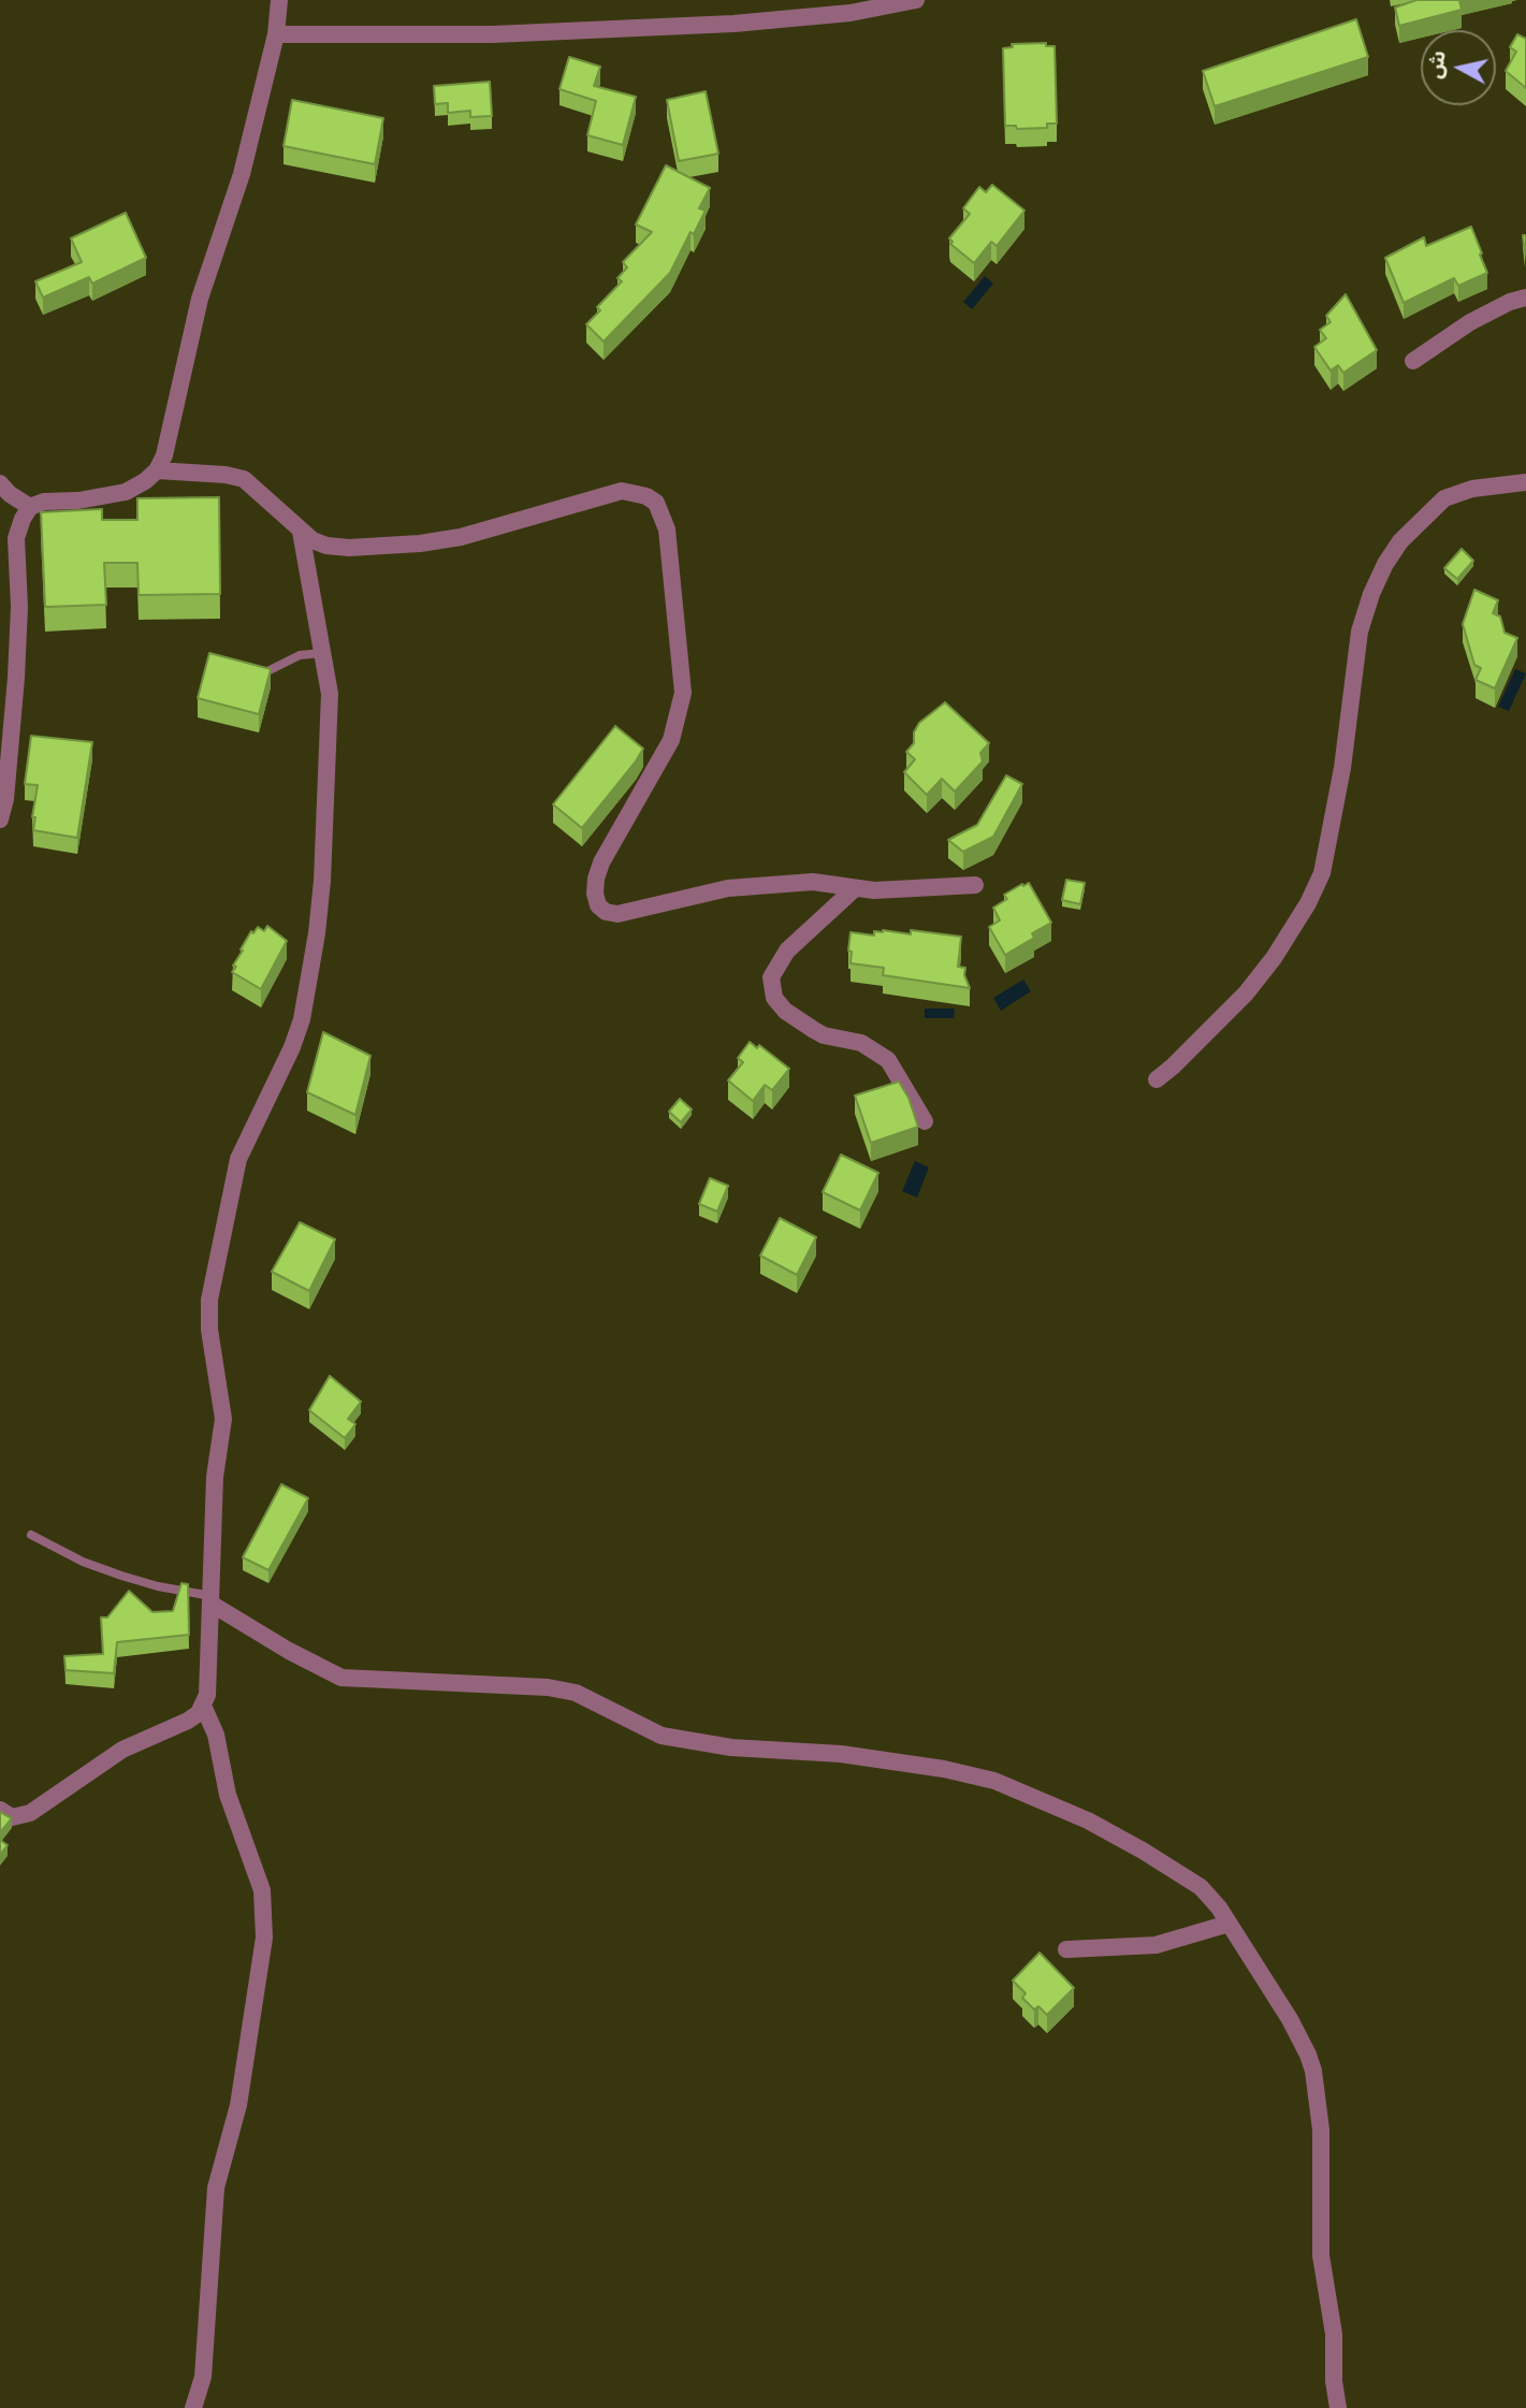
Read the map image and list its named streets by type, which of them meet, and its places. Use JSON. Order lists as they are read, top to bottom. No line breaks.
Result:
{"north":"left"}
